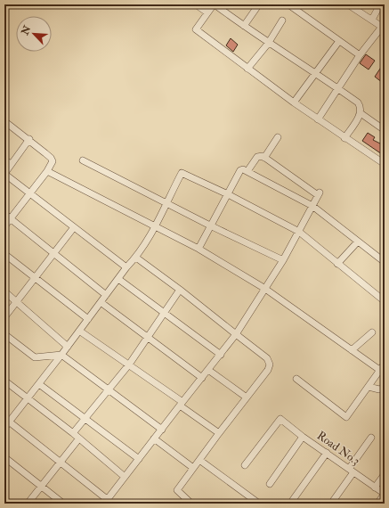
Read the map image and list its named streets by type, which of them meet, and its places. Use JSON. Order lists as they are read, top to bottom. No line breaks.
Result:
{"streets":{"street":["Road No.3"]},"north":"top left"}
